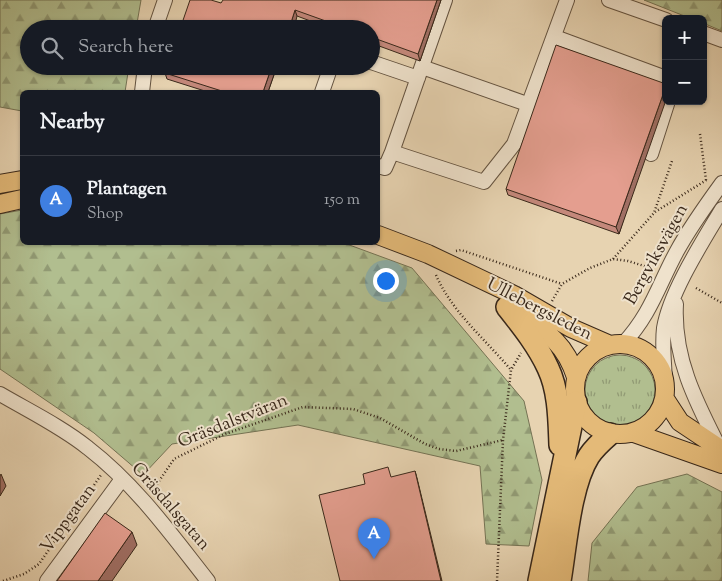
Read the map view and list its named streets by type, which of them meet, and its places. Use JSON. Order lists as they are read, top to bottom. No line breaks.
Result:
{"streets":{"main road":["Ullebergsleden"],"street":["Bergviksvägen","Gräsdalsgatan","Vippgatan"],"path":["Gräsdalstväran"]},"crossings":[["Bergviksvägen","Ullebergsleden"],["Gräsdalsgatan","Vippgatan"]],"page":{"map_buttons":["+","−"],"search":"Search here","heading":"Nearby","list":[{"mark":"A","name":"Plantagen","note":"Shop","value":"150 m"}],"pins":"A"}}
